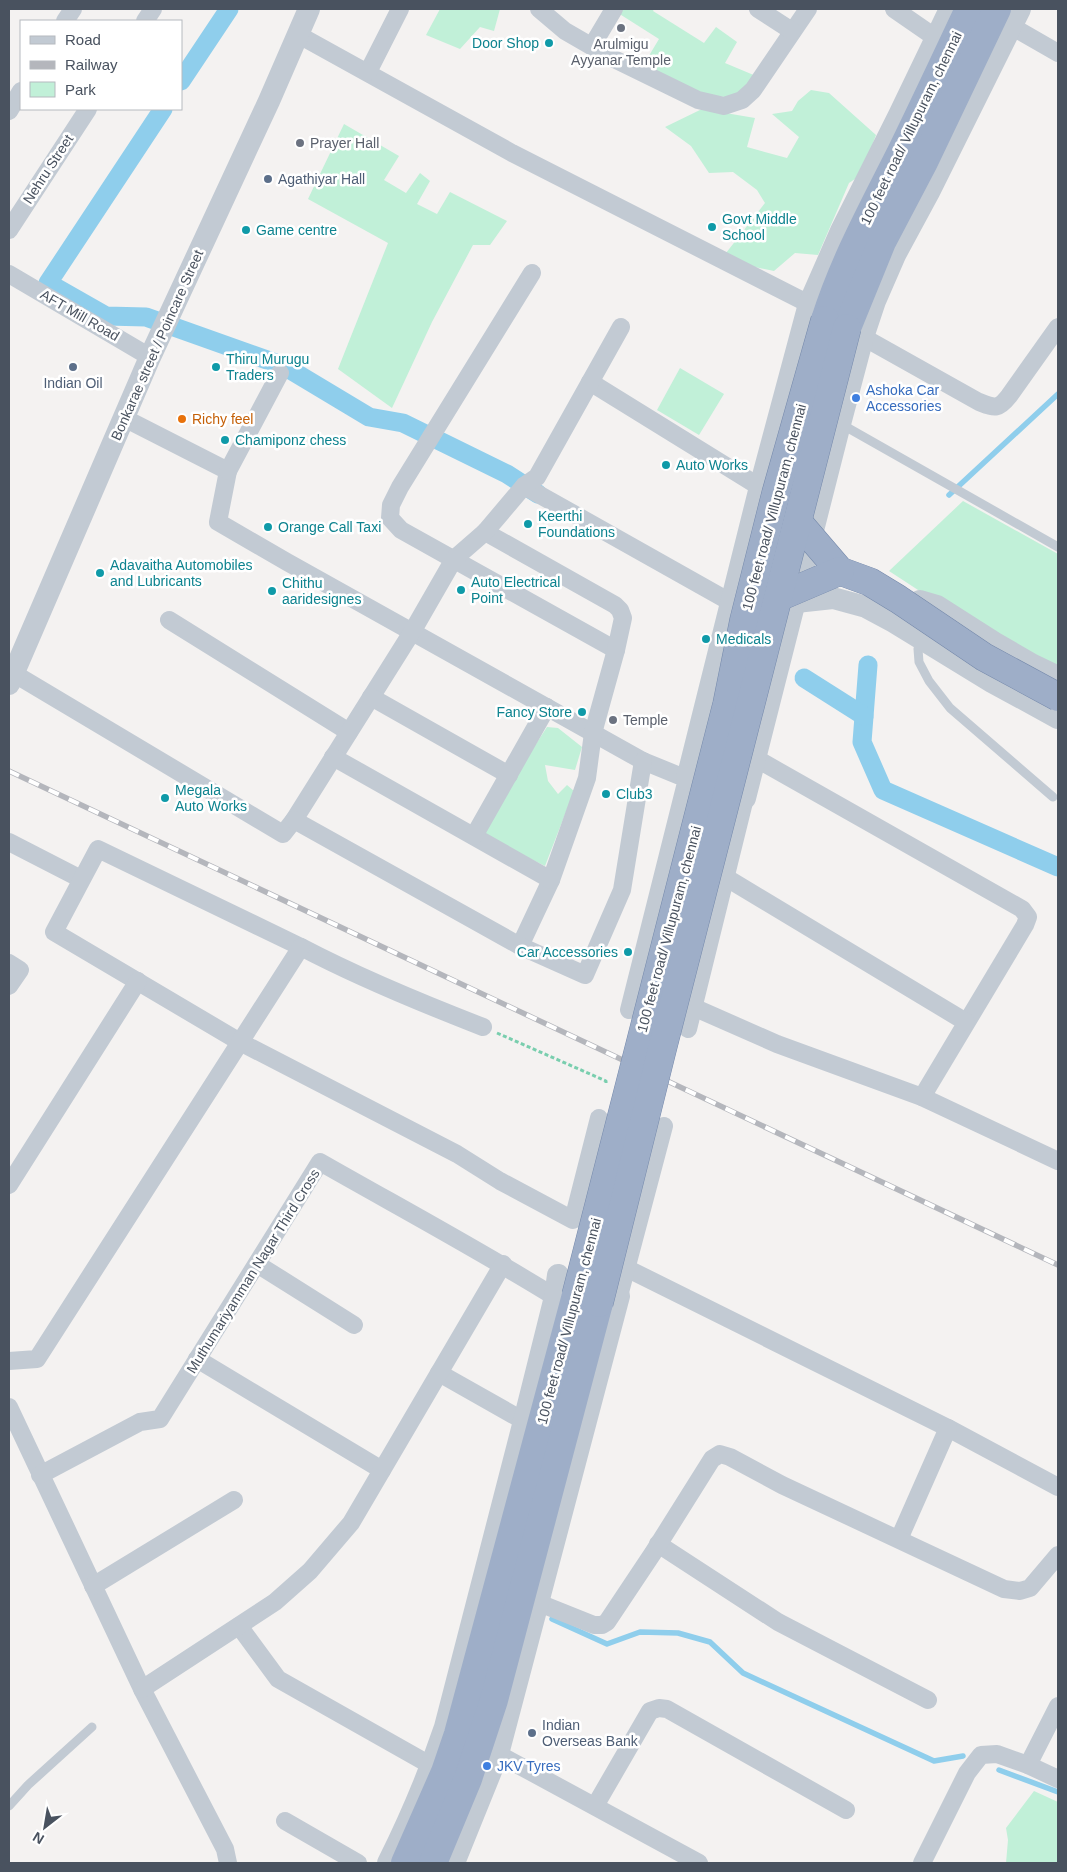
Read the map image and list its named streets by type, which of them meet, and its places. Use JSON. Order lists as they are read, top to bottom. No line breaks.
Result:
{"streets":{"highway":["100 feet road/ Villupuram, chennai"],"street":["Nehru Street","AFT Mill Road","Bonkarae street / Poincare Street","Muthumariyamman Nagar Third Cross"]},"crossings":[["100 feet road/ Villupuram, chennai","Muthumariyamman Nagar Third Cross"],["AFT Mill Road","Bonkarae street / Poincare Street"]],"places":["Arulmigu Ayyanar Temple","Door Shop","Prayer Hall","Agathiyar Hall","Govt Middle School","Game centre","Indian Oil","Thiru Murugu Traders","Ashoka Car Accessories","Richy feel","Chamiponz chess","Auto Works","Keerthi Foundations","Orange Call Taxi","Adavaitha Automobiles and Lubricants","Auto Electrical Point","Chithu aaridesignes","Medicals","Fancy Store","Temple","Club3","Megala Auto Works","Car Accessories","Indian Overseas Bank","JKV Tyres"],"legend":["Road","Railway","Park"],"north":"bottom left"}
